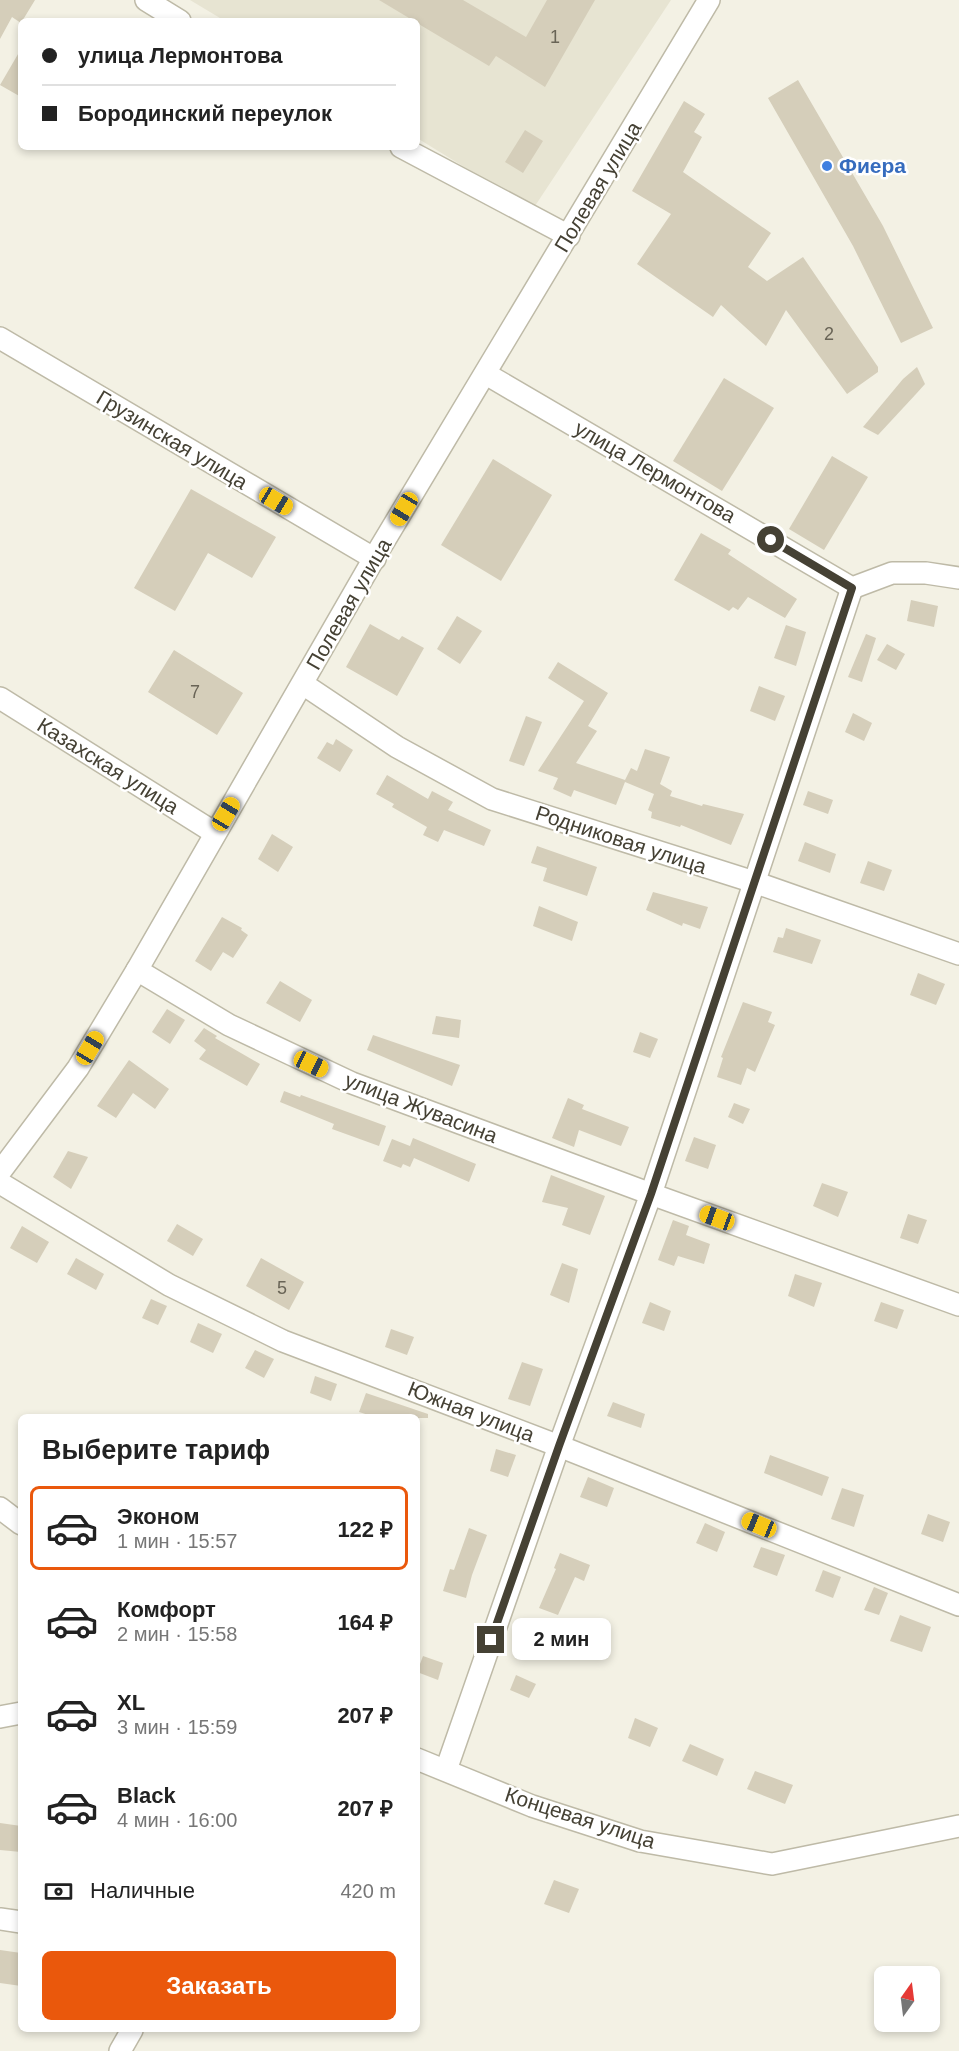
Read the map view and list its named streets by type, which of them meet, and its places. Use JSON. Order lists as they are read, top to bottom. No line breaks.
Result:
{"streets":{"street":["Полевая улица","Грузинская улица","улица Лермонтова","Казахская улица","Родниковая улица","улица Жувасина","Южная улица","Концевая улица"]},"crossings":[["Полевая улица","Грузинская улица"],["Полевая улица","улица Лермонтова"],["Полевая улица","Казахская улица"],["Полевая улица","Родниковая улица"],["Полевая улица","улица Жувасина"]],"places":["Фиера"],"house_numbers":["1","2","7","5"],"north":"top","page":{"banner":["улица Лермонтова","Бородинский переулок"],"heading":"Выберите тариф","list":[{"name":"Эконом","note":"1 мин · 15:57","value":"122 ₽"},{"name":"Комфорт","note":"2 мин · 15:58","value":"164 ₽"},{"name":"XL","note":"3 мин · 15:59","value":"207 ₽"},{"name":"Black","note":"4 мин · 16:00","value":"207 ₽"}],"bubble":"2 мин","pay":["Наличные","420 m"],"buttons":"Заказать"}}
